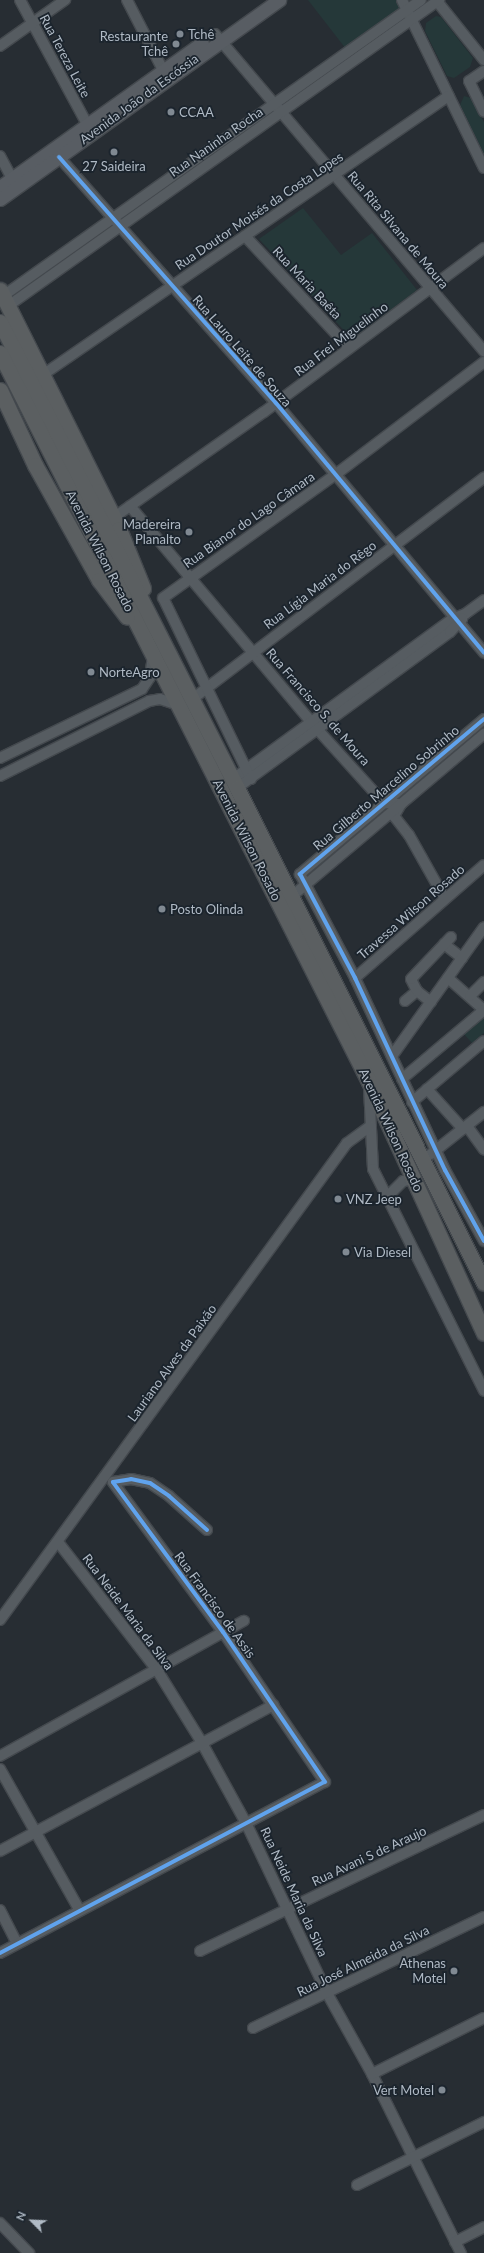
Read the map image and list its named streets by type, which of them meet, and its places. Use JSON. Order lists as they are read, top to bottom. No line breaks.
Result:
{"streets":{"highway":["Avenida Wilson Rosado"],"main road":["Avenida João da Escóssia"],"street":["Rua Tereza Leite","Rua Naninha Rocha","Rua Doutor Moisés da Costa Lopes","Rua Rita Silvana de Moura","Rua Maria Baêta","Rua Frei Miguelinho","Rua Lauro Leite de Souza","Rua Bianor do Lago Câmara","Rua Lígia Maria do Rêgo","Rua Francisco S. de Moura","Rua Gilberto Marcelino Sobrinho","Travessa Wilson Rosado","Lauriano Alves da Paixão","Rua Francisco de Assis","Rua Neide Maria da Silva","Rua Avani S de Araujo","Rua José Almeida da Silva"]},"crossings":[["Rua Tereza Leite","Avenida João da Escóssia"],["Avenida João da Escóssia","Rua Rita Silvana de Moura"],["Avenida João da Escóssia","Rua Lauro Leite de Souza"],["Rua Naninha Rocha","Rua Rita Silvana de Moura"],["Rua Naninha Rocha","Rua Lauro Leite de Souza"],["Rua Doutor Moisés da Costa Lopes","Rua Rita Silvana de Moura"],["Rua Doutor Moisés da Costa Lopes","Rua Maria Baêta"],["Rua Doutor Moisés da Costa Lopes","Rua Lauro Leite de Souza"],["Rua Rita Silvana de Moura","Rua Frei Miguelinho"],["Rua Maria Baêta","Rua Frei Miguelinho"],["Rua Frei Miguelinho","Rua Lauro Leite de Souza"],["Rua Frei Miguelinho","Rua Francisco S. de Moura"],["Rua Lauro Leite de Souza","Rua Bianor do Lago Câmara"],["Rua Lauro Leite de Souza","Rua Lígia Maria do Rêgo"],["Rua Bianor do Lago Câmara","Rua Lígia Maria do Rêgo"],["Rua Bianor do Lago Câmara","Rua Francisco S. de Moura"],["Avenida Wilson Rosado","Rua Lígia Maria do Rêgo"],["Avenida Wilson Rosado","Rua Gilberto Marcelino Sobrinho"],["Rua Lígia Maria do Rêgo","Rua Francisco S. de Moura"],["Rua Francisco S. de Moura","Rua Gilberto Marcelino Sobrinho"],["Lauriano Alves da Paixão","Rua Neide Maria da Silva"],["Rua Francisco de Assis","Rua Neide Maria da Silva"],["Rua Neide Maria da Silva","Rua Avani S de Araujo"],["Rua Neide Maria da Silva","Rua José Almeida da Silva"]],"places":["Tchê","Restaurante Tchê","CCAA","27 Saideira","Madereira Planalto","NorteAgro","Posto Olinda","VNZ Jeep","Via Diesel","Athenas Motel","Vert Motel"],"north":"top left"}
